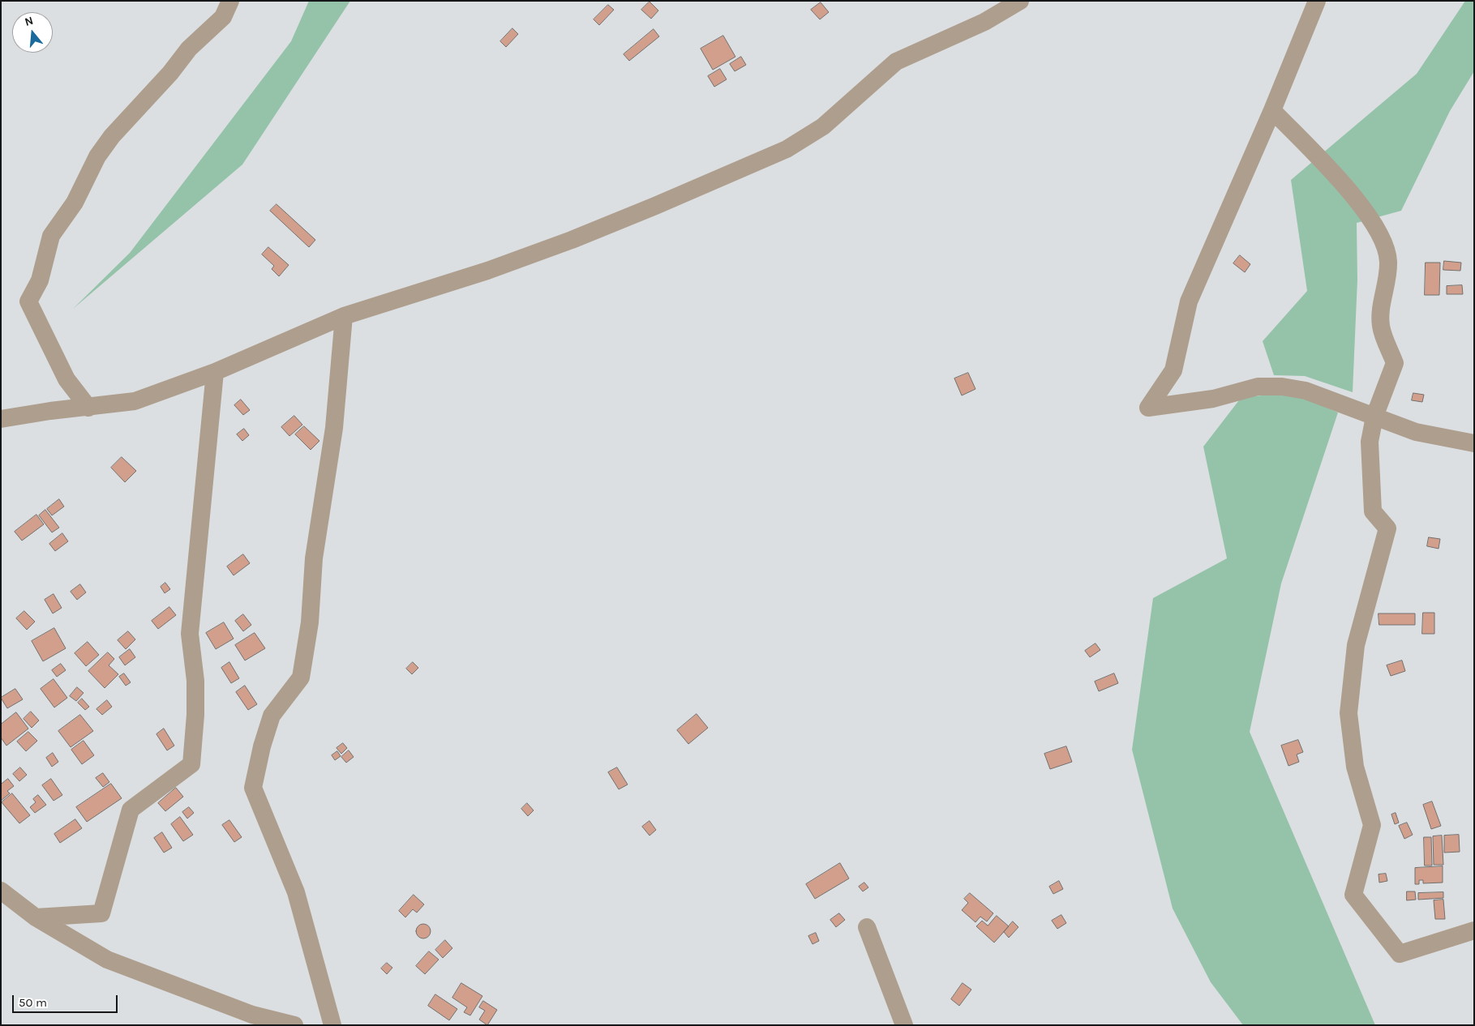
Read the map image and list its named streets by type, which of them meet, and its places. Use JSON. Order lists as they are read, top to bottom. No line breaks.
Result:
{"scale_bar":"50 m","north":"top"}
